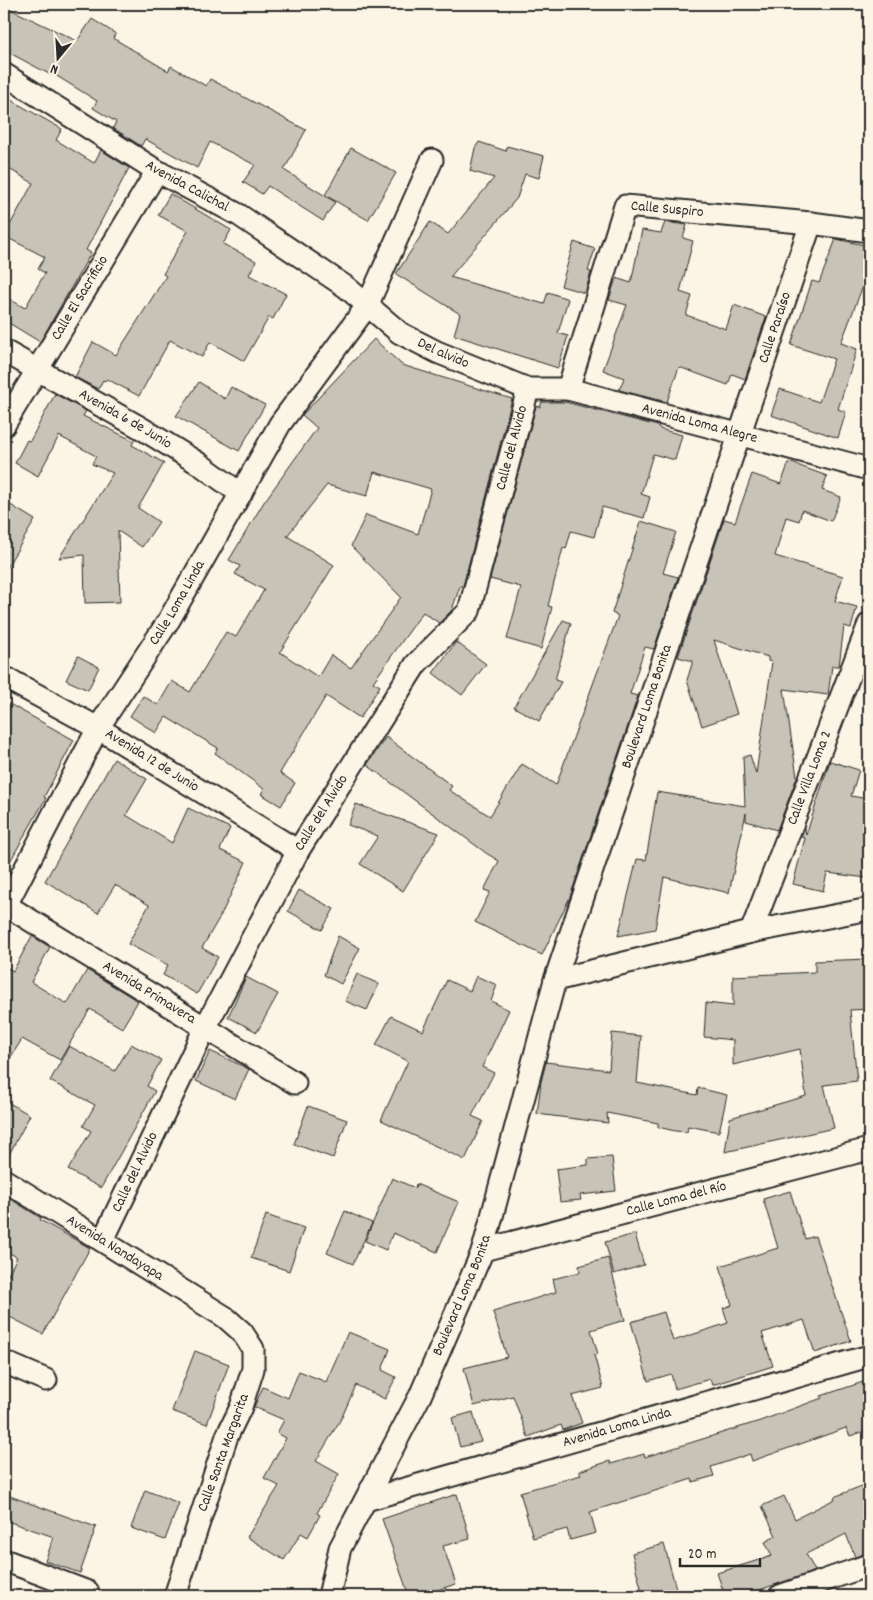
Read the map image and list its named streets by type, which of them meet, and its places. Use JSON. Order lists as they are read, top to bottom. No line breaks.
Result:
{"streets":{"street":["Avenida Calichal","Calle Suspiro","Calle El Sacrificio","Calle Paraíso","Del alvido","Avenida 6 de Junio","Avenida Loma Alegre","Calle del Alvido","Calle Loma Linda","Boulevard Loma Bonita","Avenida 12 de Junio","Calle Villa Loma 2","Avenida Primavera","Calle Loma del Río","Avenida Nandayapa","Avenida Loma Linda","Calle Santa Margarita"]},"crossings":[["Avenida Calichal","Calle El Sacrificio"],["Avenida Calichal","Del alvido"],["Avenida Calichal","Calle Loma Linda"],["Calle Suspiro","Calle Paraíso"],["Calle Suspiro","Avenida Loma Alegre"],["Calle El Sacrificio","Avenida 6 de Junio"],["Calle Paraíso","Avenida Loma Alegre"],["Calle Paraíso","Boulevard Loma Bonita"],["Del alvido","Avenida Loma Alegre"],["Del alvido","Calle del Alvido"],["Del alvido","Calle Loma Linda"],["Avenida 6 de Junio","Calle Loma Linda"],["Avenida Loma Alegre","Calle del Alvido"],["Avenida Loma Alegre","Boulevard Loma Bonita"],["Calle del Alvido","Avenida 12 de Junio"],["Calle del Alvido","Avenida Primavera"],["Calle del Alvido","Avenida Nandayapa"],["Calle Loma Linda","Avenida 12 de Junio"],["Calle Loma Linda","Avenida Primavera"],["Boulevard Loma Bonita","Calle Loma del Río"],["Boulevard Loma Bonita","Avenida Loma Linda"],["Avenida Nandayapa","Calle Santa Margarita"]],"scale_bar":"20 m","north":"bottom"}
